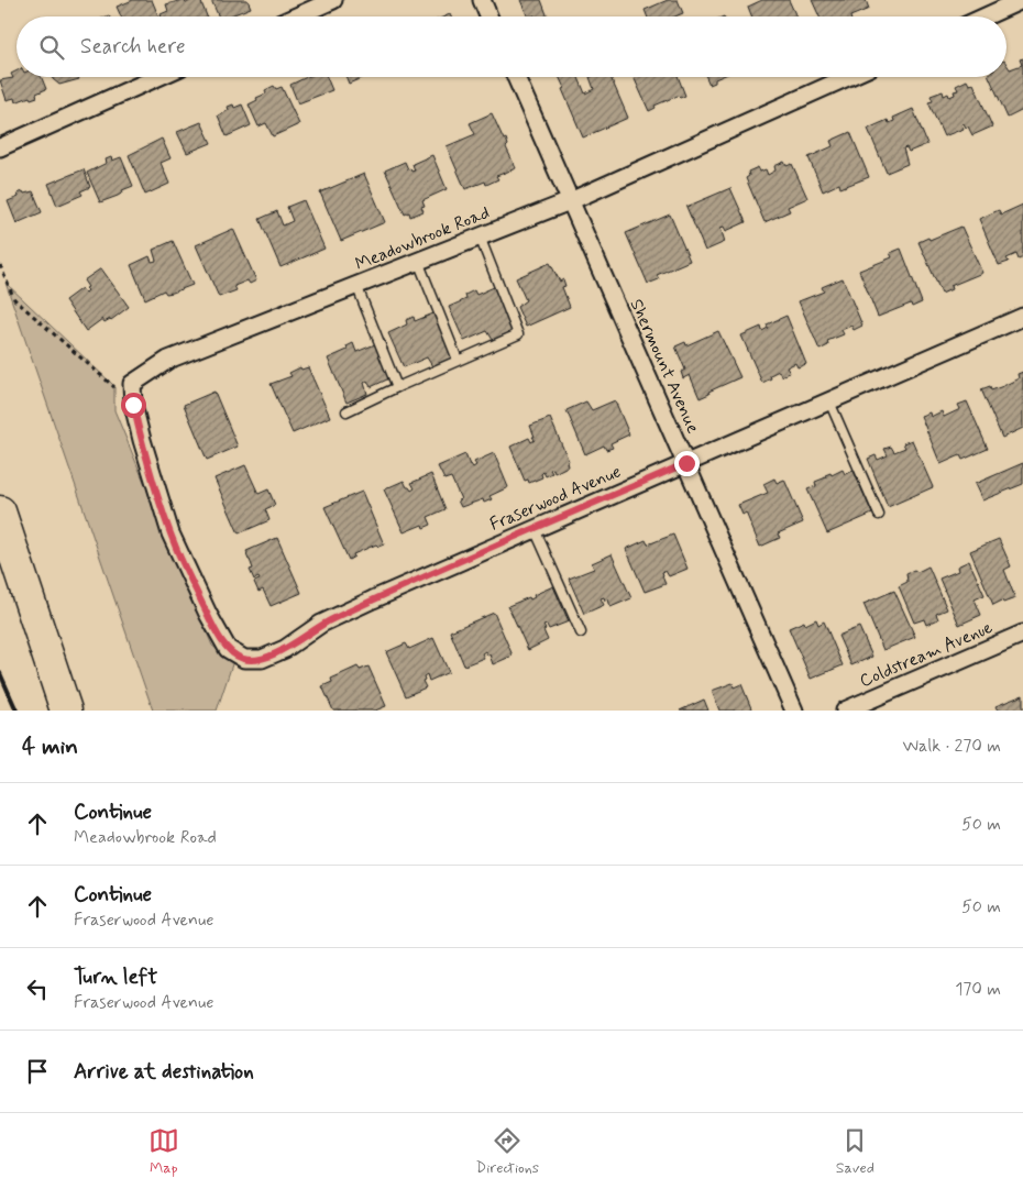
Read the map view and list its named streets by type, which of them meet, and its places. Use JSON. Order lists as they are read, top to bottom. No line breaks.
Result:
{"streets":{"street":["Meadowbrook Road","Shermount Avenue","Fraserwood Avenue","Coldstream Avenue"]},"crossings":[["Meadowbrook Road","Shermount Avenue"],["Meadowbrook Road","Fraserwood Avenue"],["Shermount Avenue","Fraserwood Avenue"]],"page":{"search":"Search here","heading":["4 min","Walk · 270 m"],"list":[["Continue","Meadowbrook Road","50 m"],["Continue","Fraserwood Avenue","50 m"],["Turn left","Fraserwood Avenue","170 m"],"Arrive at destination"],"nav":["Map","Directions","Saved"]}}
